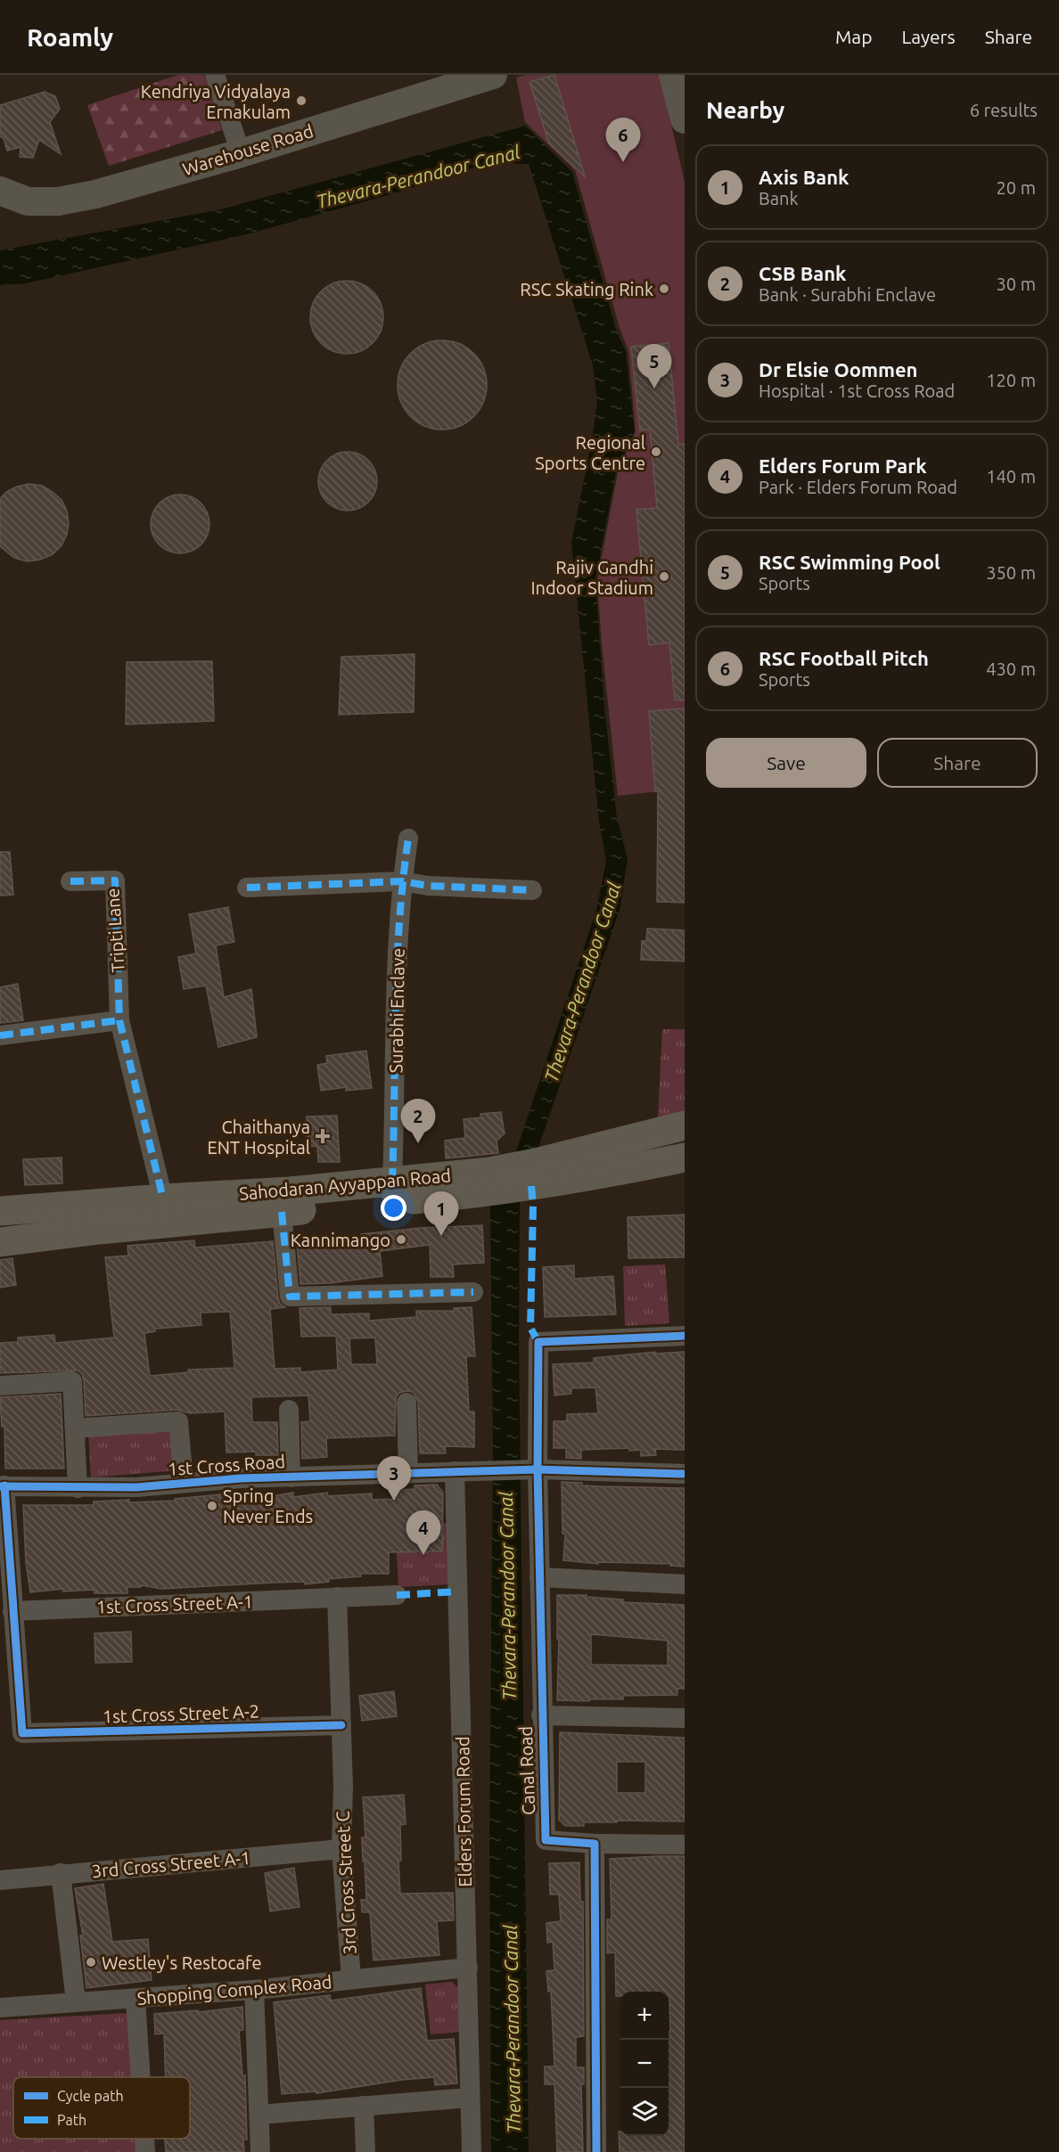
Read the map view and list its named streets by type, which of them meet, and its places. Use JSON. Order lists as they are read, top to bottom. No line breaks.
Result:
{"streets":{"main road":["Sahodaran Ayyappan Road"],"street":["Warehouse Road","Tripti Lane","Surabhi Enclave","1st Cross Road","1st Cross Street A-1","1st Cross Street A-2","Canal Road","Elders Forum Road","3rd Cross Street A-1","3rd Cross Street C","Shopping Complex Road"]},"crossings":[["Tripti Lane","Sahodaran Ayyappan Road"],["Surabhi Enclave","Sahodaran Ayyappan Road"],["1st Cross Road","Canal Road"],["1st Cross Road","Elders Forum Road"],["1st Cross Street A-1","1st Cross Street A-2"],["1st Cross Street A-1","3rd Cross Street C"],["1st Cross Street A-2","3rd Cross Street C"],["Elders Forum Road","Shopping Complex Road"],["3rd Cross Street A-1","3rd Cross Street C"],["3rd Cross Street C","Shopping Complex Road"]],"water":["Thevara-Perandoor Canal"],"places":{"other":["Kendriya Vidyalaya Ernakulam","RSC Skating Rink","Regional Sports Centre","Rajiv Gandhi Indoor Stadium","Kannimango","Spring Never Ends","Westley's Restocafe"],"health":["Chaithanya ENT Hospital"]},"legend":["Cycle path","Path"],"page":{"header":"Roamly","nav":["Map","Layers","Share"],"heading":["Nearby","6 results"],"pins":["6","5","2","1","3","4"],"list":[{"mark":"1","name":"Axis Bank","note":"Bank","value":"20 m"},{"mark":"2","name":"CSB Bank","note":"Bank · Surabhi Enclave","value":"30 m"},{"mark":"3","name":"Dr Elsie Oommen","note":"Hospital · 1st Cross Road","value":"120 m"},{"mark":"4","name":"Elders Forum Park","note":"Park · Elders Forum Road","value":"140 m"},{"mark":"5","name":"RSC Swimming Pool","note":"Sports","value":"350 m"},{"mark":"6","name":"RSC Football Pitch","note":"Sports","value":"430 m"}],"buttons":["Save","Share"],"map_buttons":["+","−"]}}
